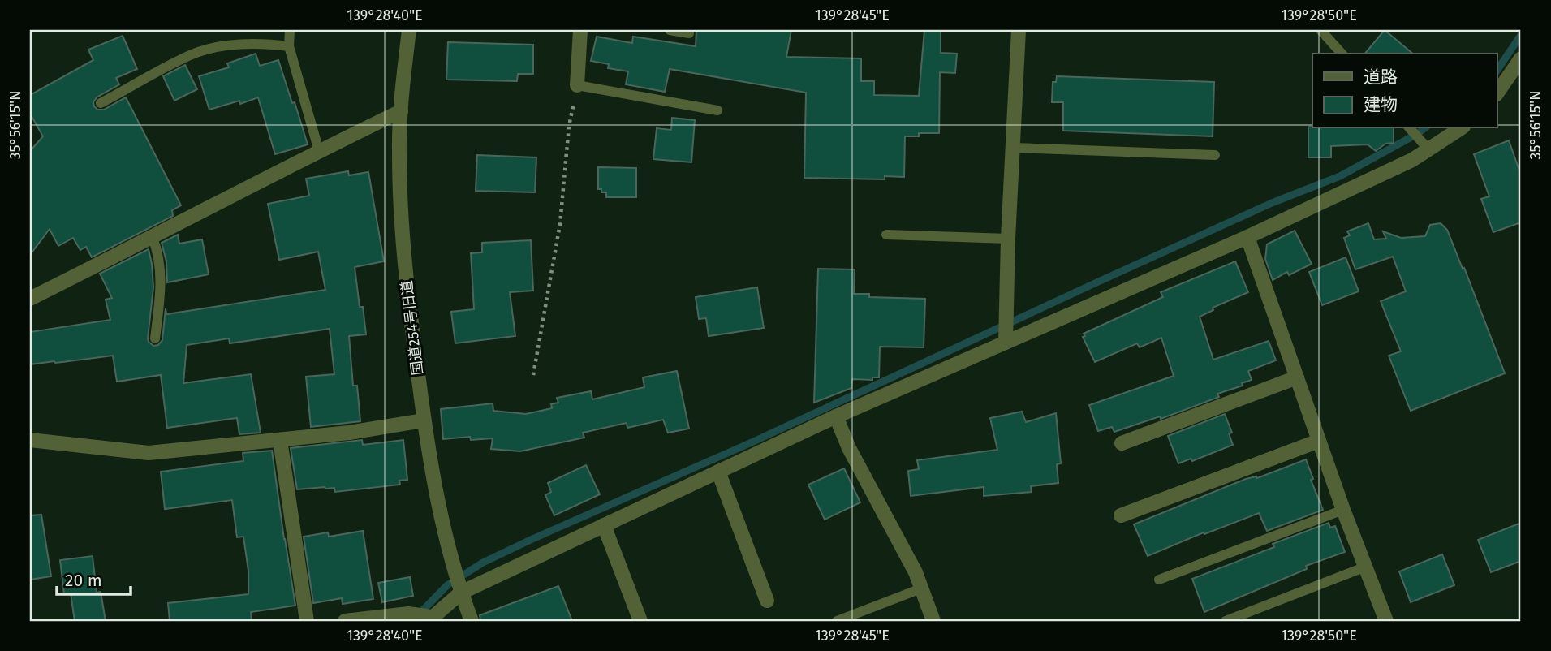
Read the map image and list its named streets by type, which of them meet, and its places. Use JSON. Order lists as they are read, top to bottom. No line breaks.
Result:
{"streets":{"street":["国道254号旧道"]},"legend":["道路","建物"],"scale_bar":"20 m","coordinates":["139°28'40\"E","139°28'45\"E","139°28'50\"E","35°56'15\"N"]}
